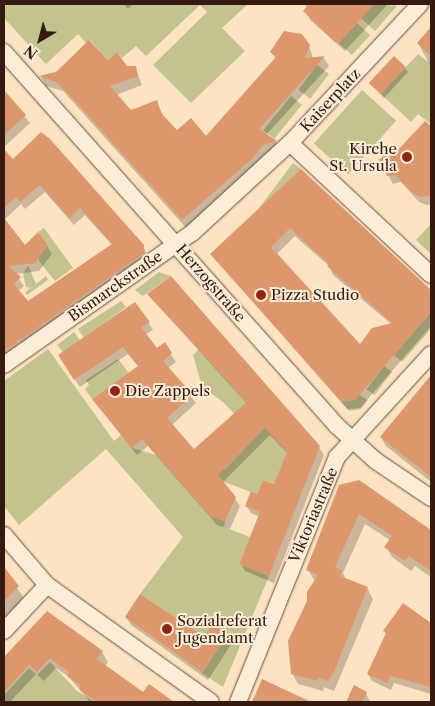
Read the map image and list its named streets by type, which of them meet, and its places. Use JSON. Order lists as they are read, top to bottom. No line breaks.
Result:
{"streets":{"street":["Kaiserplatz","Herzogstraße","Bismarckstraße","Viktoriastraße"]},"crossings":[["Kaiserplatz","Bismarckstraße"],["Herzogstraße","Bismarckstraße"],["Herzogstraße","Viktoriastraße"]],"places":["Kirche St. Ursula","Pizza Studio","Die Zappels","Sozialreferat Jugendamt"],"north":"bottom left"}
